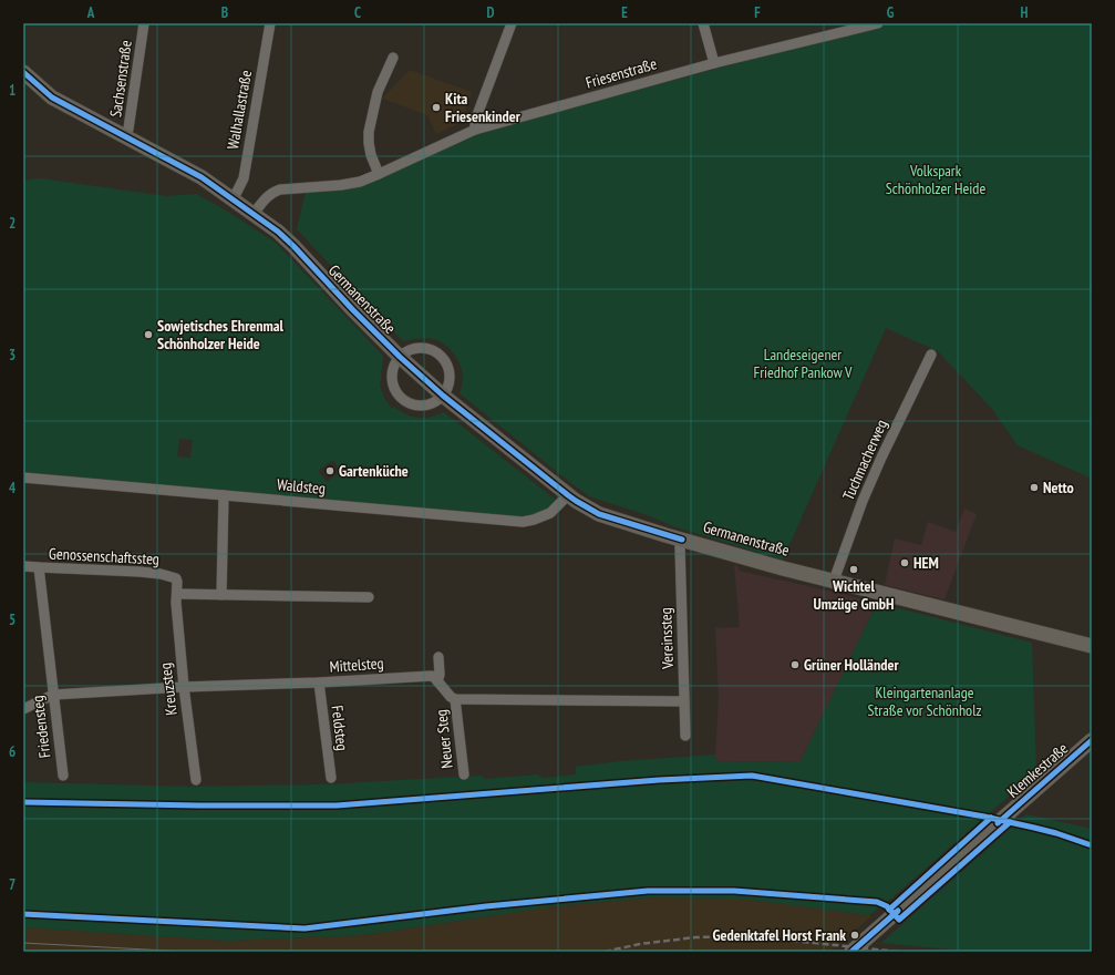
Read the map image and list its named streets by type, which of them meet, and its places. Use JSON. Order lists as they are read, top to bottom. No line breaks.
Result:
{"streets":{"main road":["Germanenstraße","Klemkestraße"],"street":["Friesenstraße","Sachsenstraße","Walhallastraße","Tuchmacherweg","Waldsteg","Genossenschaftssteg","Vereinssteg","Mittelsteg","Kreuzsteg","Friedensteg","Feldsteg","Neuer Steg"]},"crossings":[["Friesenstraße","Germanenstraße"],["Sachsenstraße","Germanenstraße"],["Walhallastraße","Germanenstraße"],["Germanenstraße","Tuchmacherweg"],["Germanenstraße","Waldsteg"],["Germanenstraße","Vereinssteg"],["Genossenschaftssteg","Kreuzsteg"],["Genossenschaftssteg","Friedensteg"],["Mittelsteg","Kreuzsteg"],["Mittelsteg","Friedensteg"],["Mittelsteg","Feldsteg"]],"parks":["Volkspark Schönholzer Heide","Landeseigener Friedhof Pankow V","Kleingartenanlage Straße vor Schönholz"],"places":["Kita Friesenkinder","Sowjetisches Ehrenmal Schönholzer Heide","Gartenküche","Netto","HEM","Wichtel Umzüge GmbH","Grüner Holländer","Gedenktafel Horst Frank"],"grid":{"columns":["A","B","C","D","E","F","G","H"],"rows":["1","2","3","4","5","6","7"]}}
